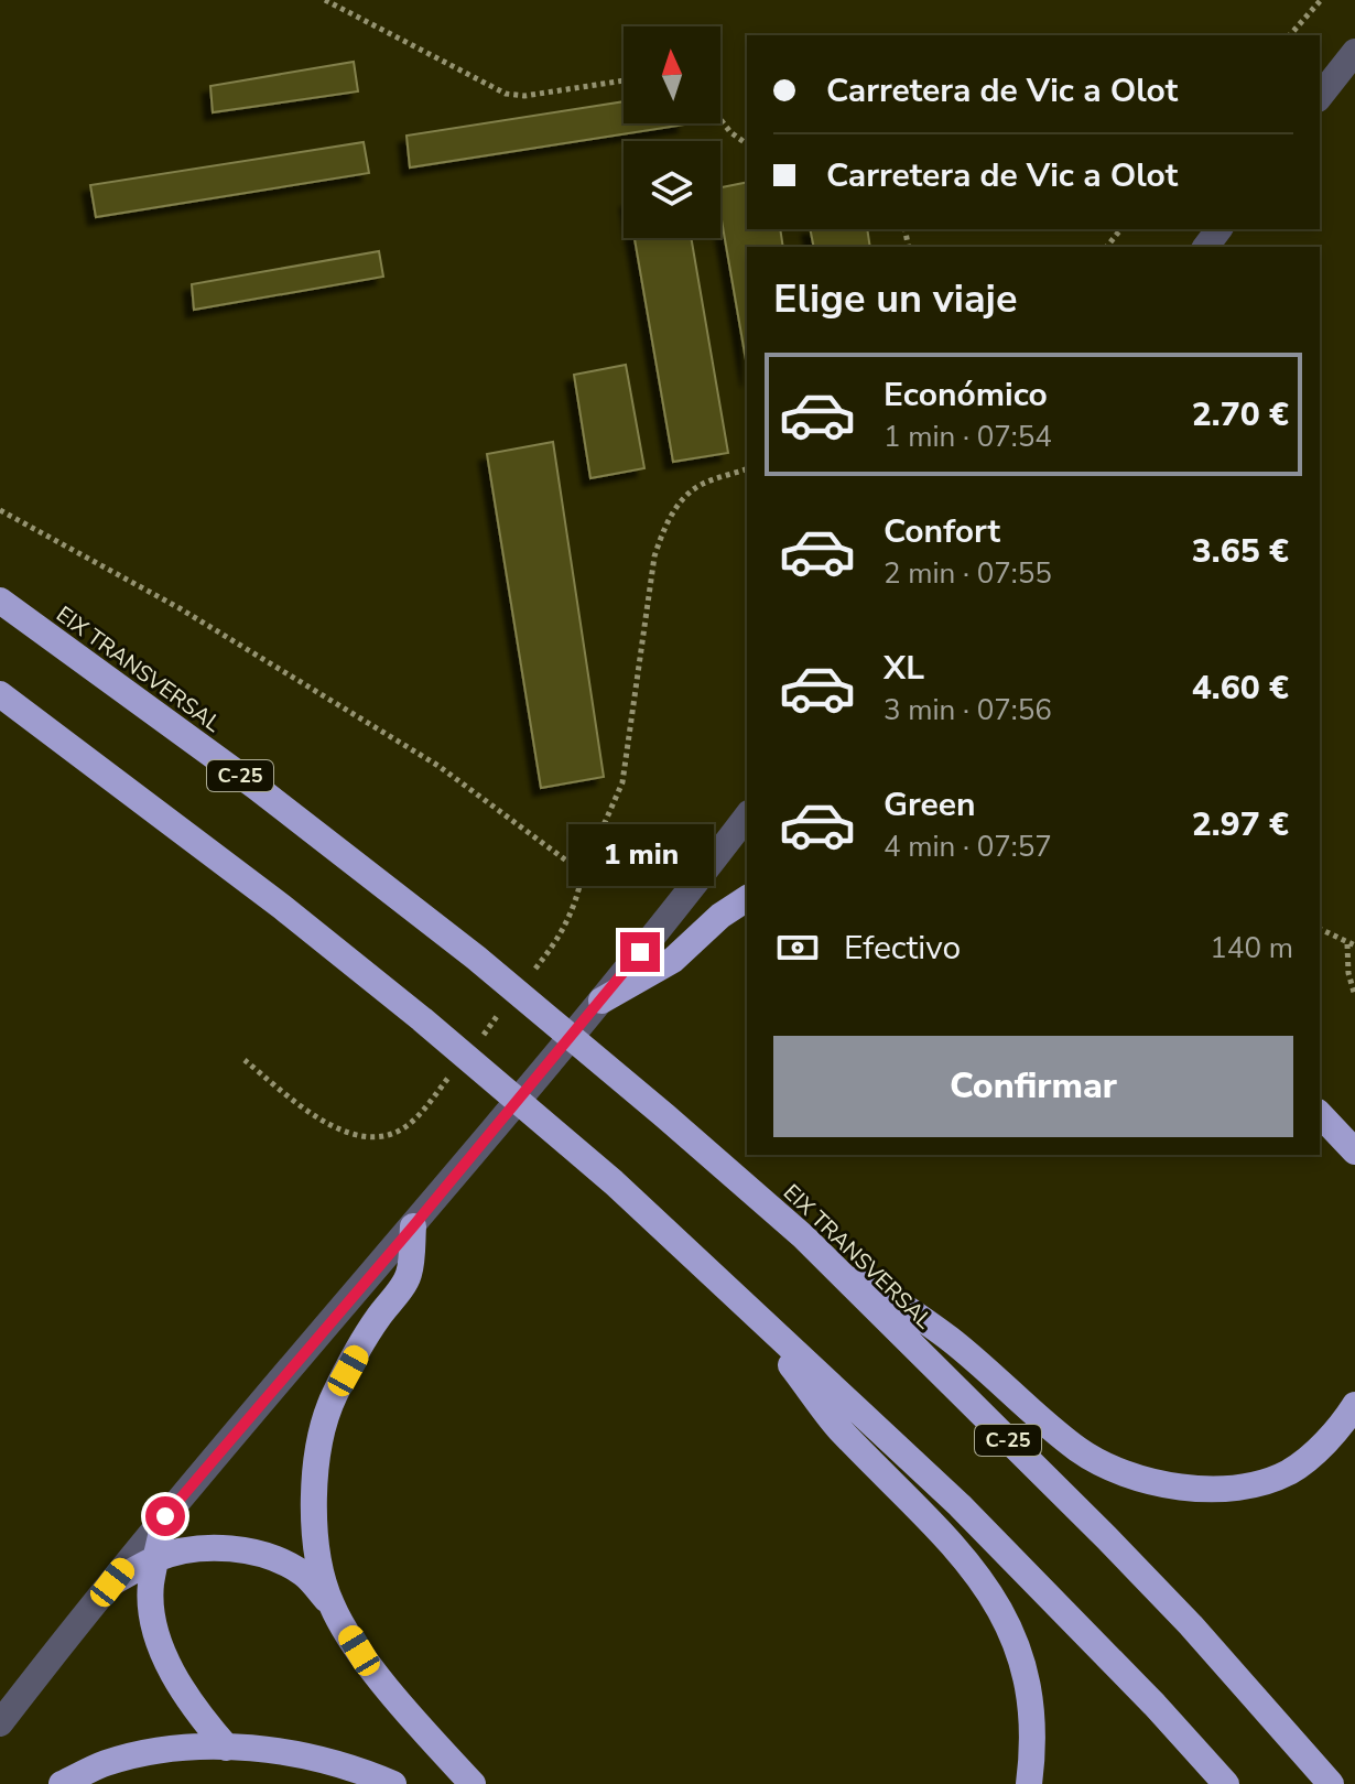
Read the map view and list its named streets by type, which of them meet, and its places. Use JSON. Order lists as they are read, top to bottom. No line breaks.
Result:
{"streets":{"highway":["EIX TRANSVERSAL","C-25"]},"north":"top","page":{"banner":["Carretera de Vic a Olot","Carretera de Vic a Olot"],"heading":"Elige un viaje","list":[{"name":"Económico","note":"1 min · 07:54","value":"2.70 €"},{"name":"Confort","note":"2 min · 07:55","value":"3.65 €"},{"name":"XL","note":"3 min · 07:56","value":"4.60 €"},{"name":"Green","note":"4 min · 07:57","value":"2.97 €"}],"bubble":"1 min","pay":["Efectivo","140 m"],"buttons":"Confirmar"}}
